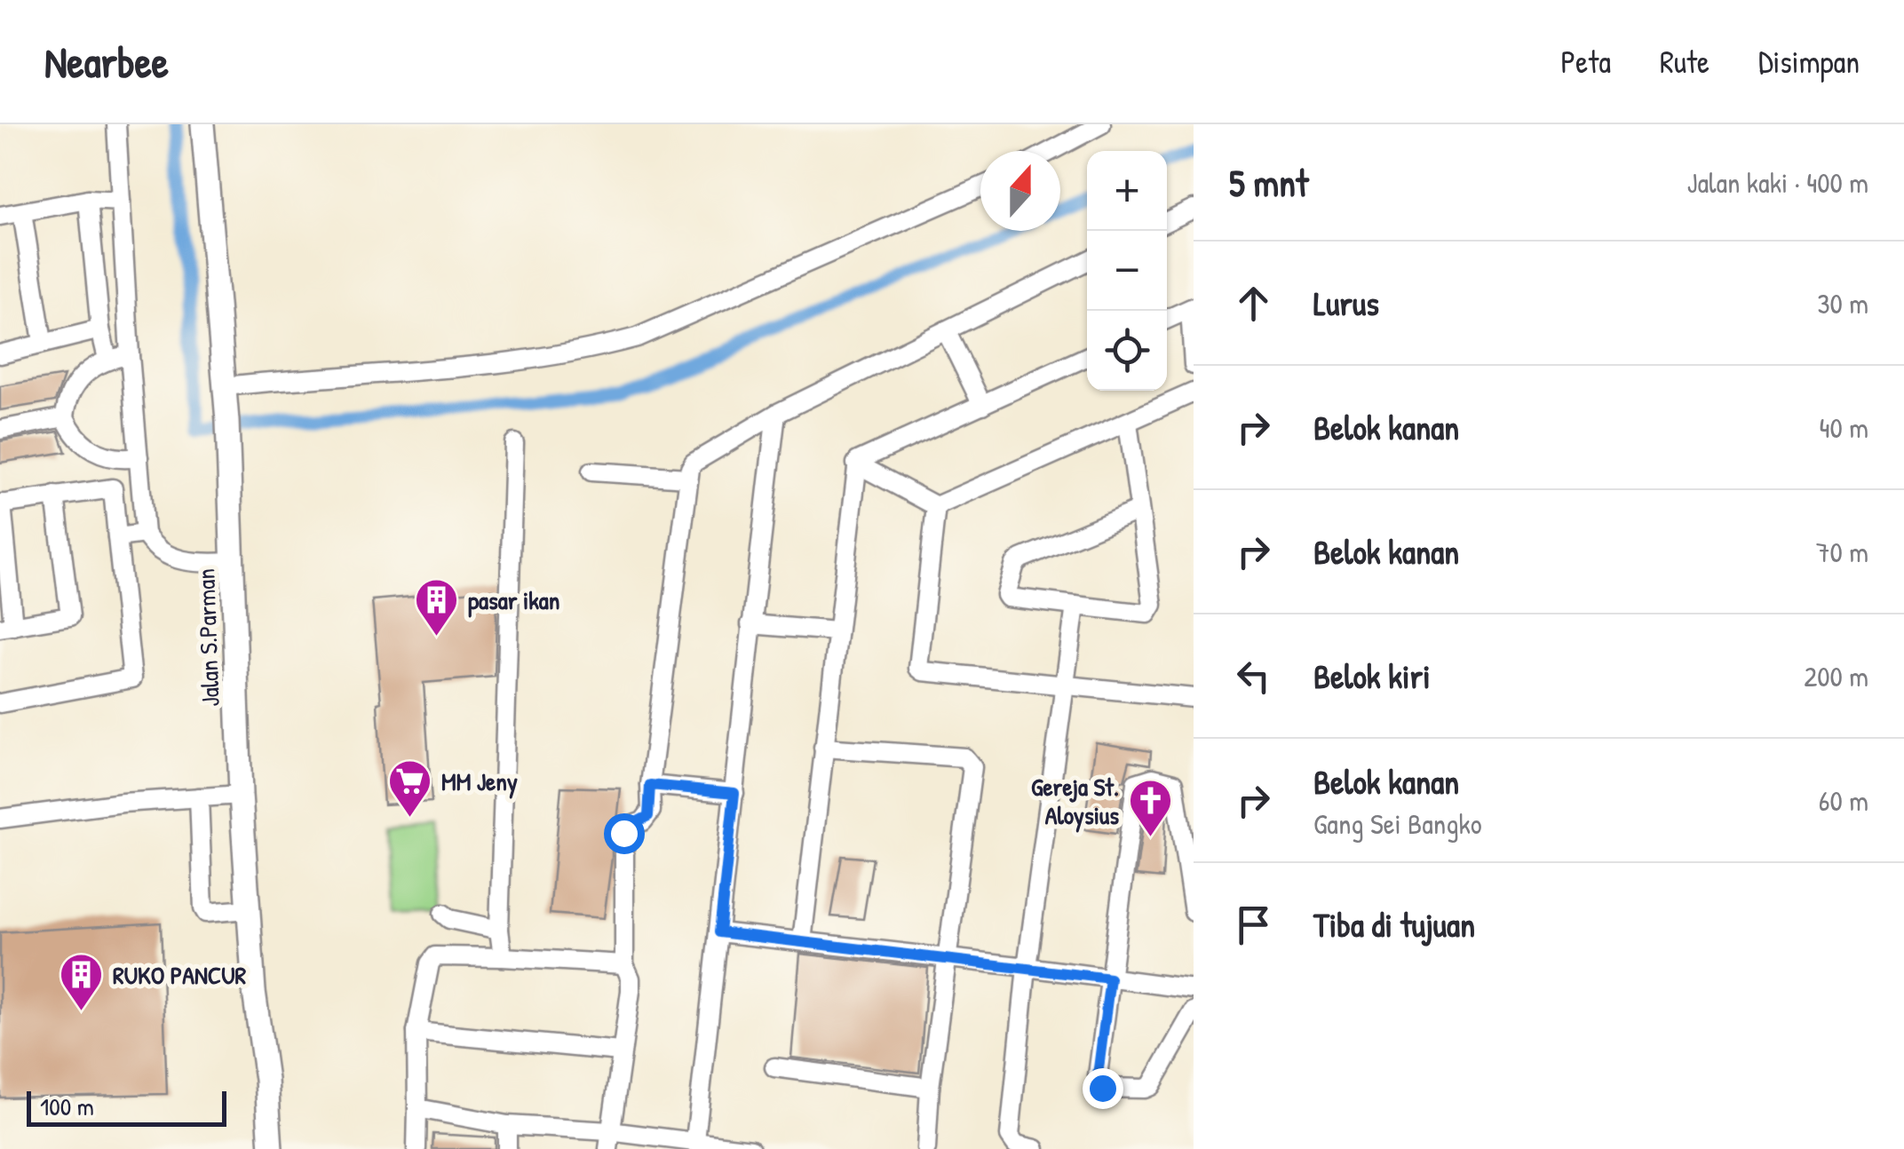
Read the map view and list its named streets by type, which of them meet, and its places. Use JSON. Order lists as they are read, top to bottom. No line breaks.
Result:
{"streets":{"main road":["Jalan S.Parman"]},"places":{"building":["pasar ikan","RUKO PANCUR"],"supermarket":["MM Jeny"],"church":["Gereja St. Aloysius"]},"scale_bar":"100 m","north":"top","page":{"header":"Nearbee","nav":["Peta","Rute","Disimpan"],"heading":["5 mnt","Jalan kaki · 400 m"],"map_buttons":["+","−"],"list":[["Lurus","30 m"],["Belok kanan","40 m"],["Belok kanan","70 m"],["Belok kiri","200 m"],["Belok kanan","Gang Sei Bangko","60 m"],"Tiba di tujuan"],"scale":"100 m"}}
